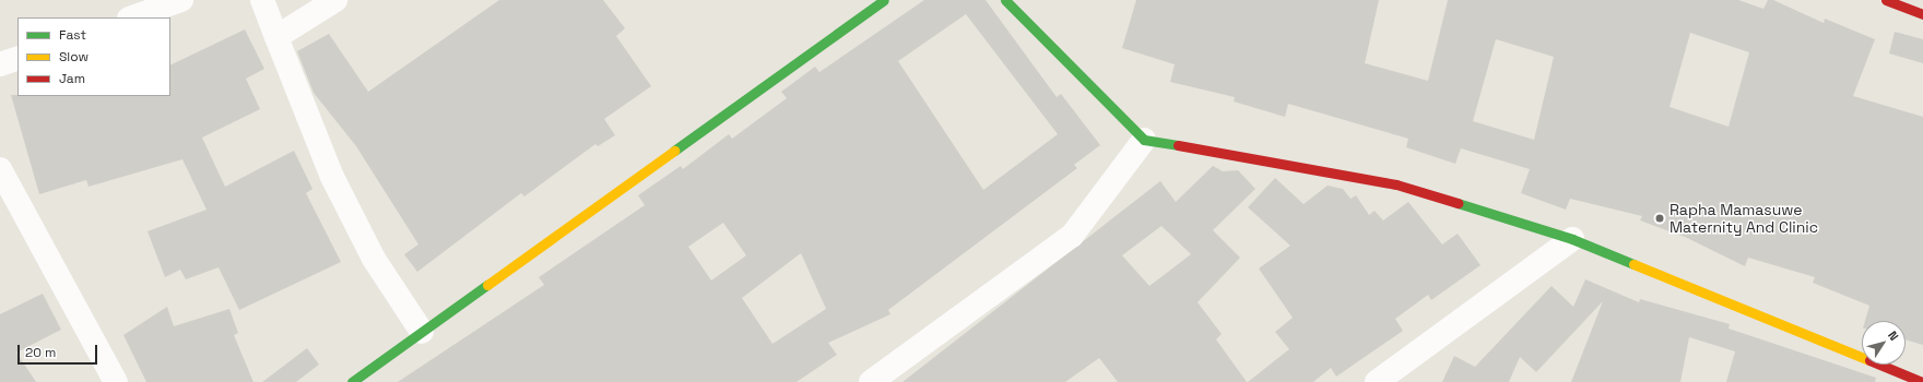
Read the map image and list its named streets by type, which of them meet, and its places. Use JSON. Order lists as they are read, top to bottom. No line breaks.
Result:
{"places":["Rapha Mamasuwe Maternity And Clinic"],"legend":["Fast","Slow","Jam"],"scale_bar":"20 m","north":"top right"}
